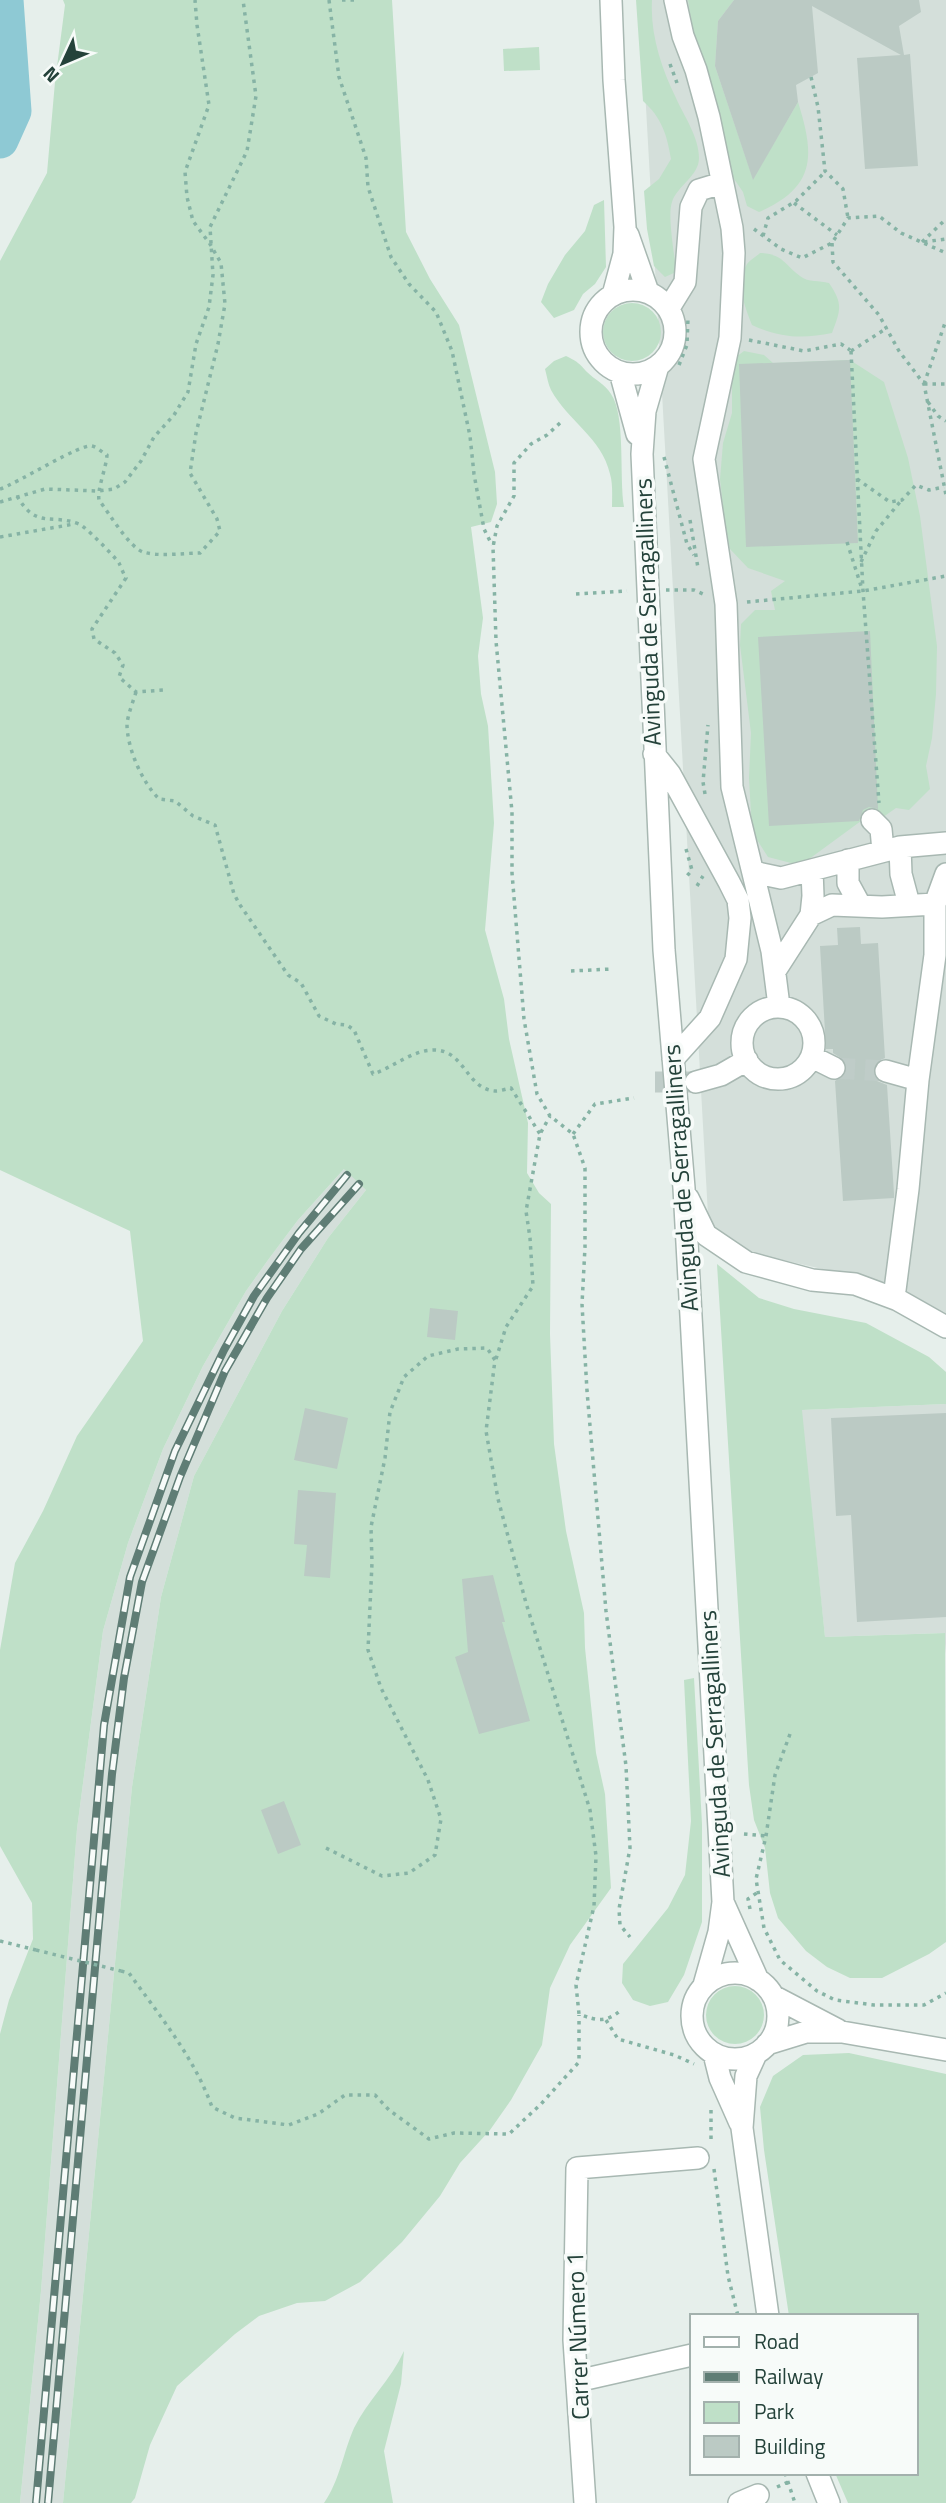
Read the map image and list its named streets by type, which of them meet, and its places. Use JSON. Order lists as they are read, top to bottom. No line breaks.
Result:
{"streets":{"street":["Avinguda de Serragalliners","Carrer Número 1"]},"legend":["Road","Railway","Park","Building"],"north":"bottom left"}
